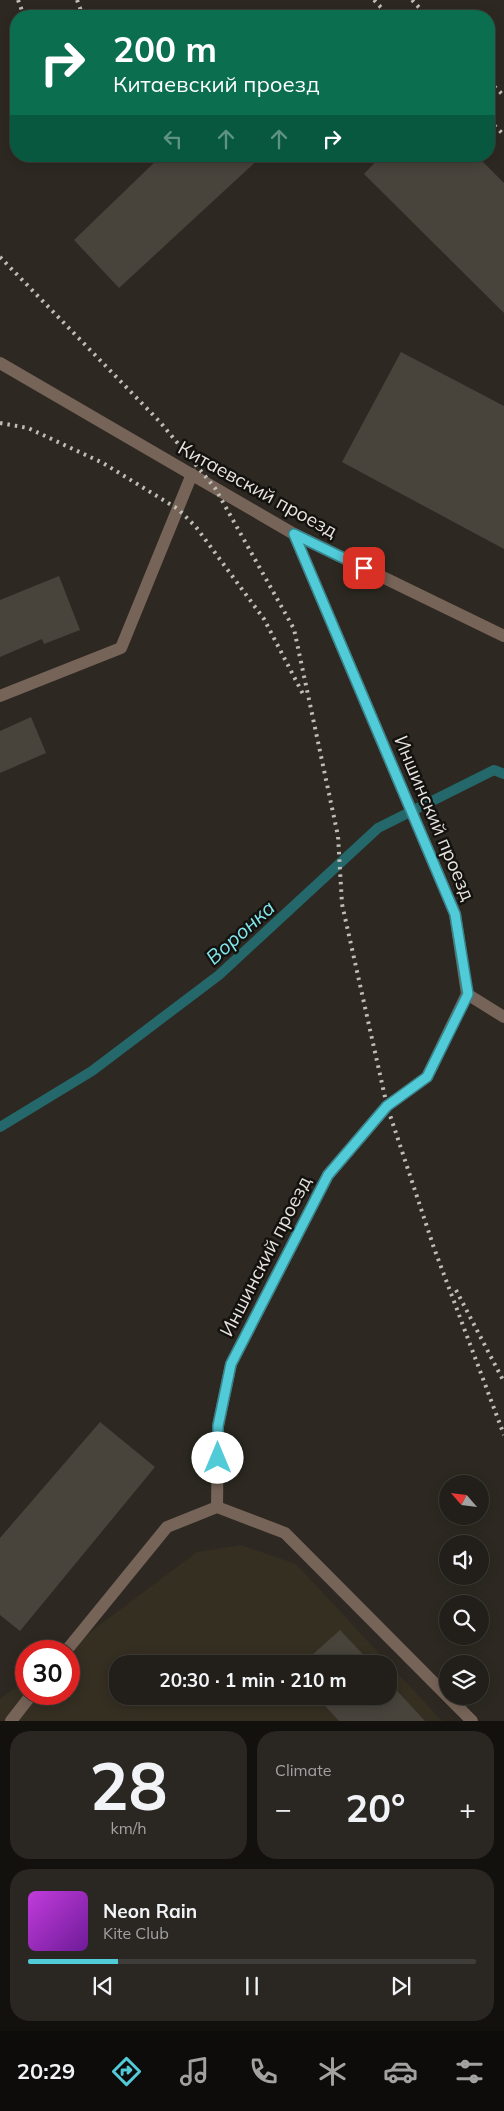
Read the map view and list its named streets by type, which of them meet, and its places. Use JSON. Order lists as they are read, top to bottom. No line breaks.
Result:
{"streets":{"street":["Китаевский проезд","Иншинский проезд"]},"crossings":[["Китаевский проезд","Иншинский проезд"]],"water":["Воронка"],"north":"top left","page":{"turn":["200 m","Китаевский проезд"],"limit":"30","trip":"20:30 · 1 min · 210 m","tile":[["28","km/h"],"Climate"],"heat":["−","20°","+"],"song":["Neon Rain","Kite Club"],"tabs":"20:29"}}
